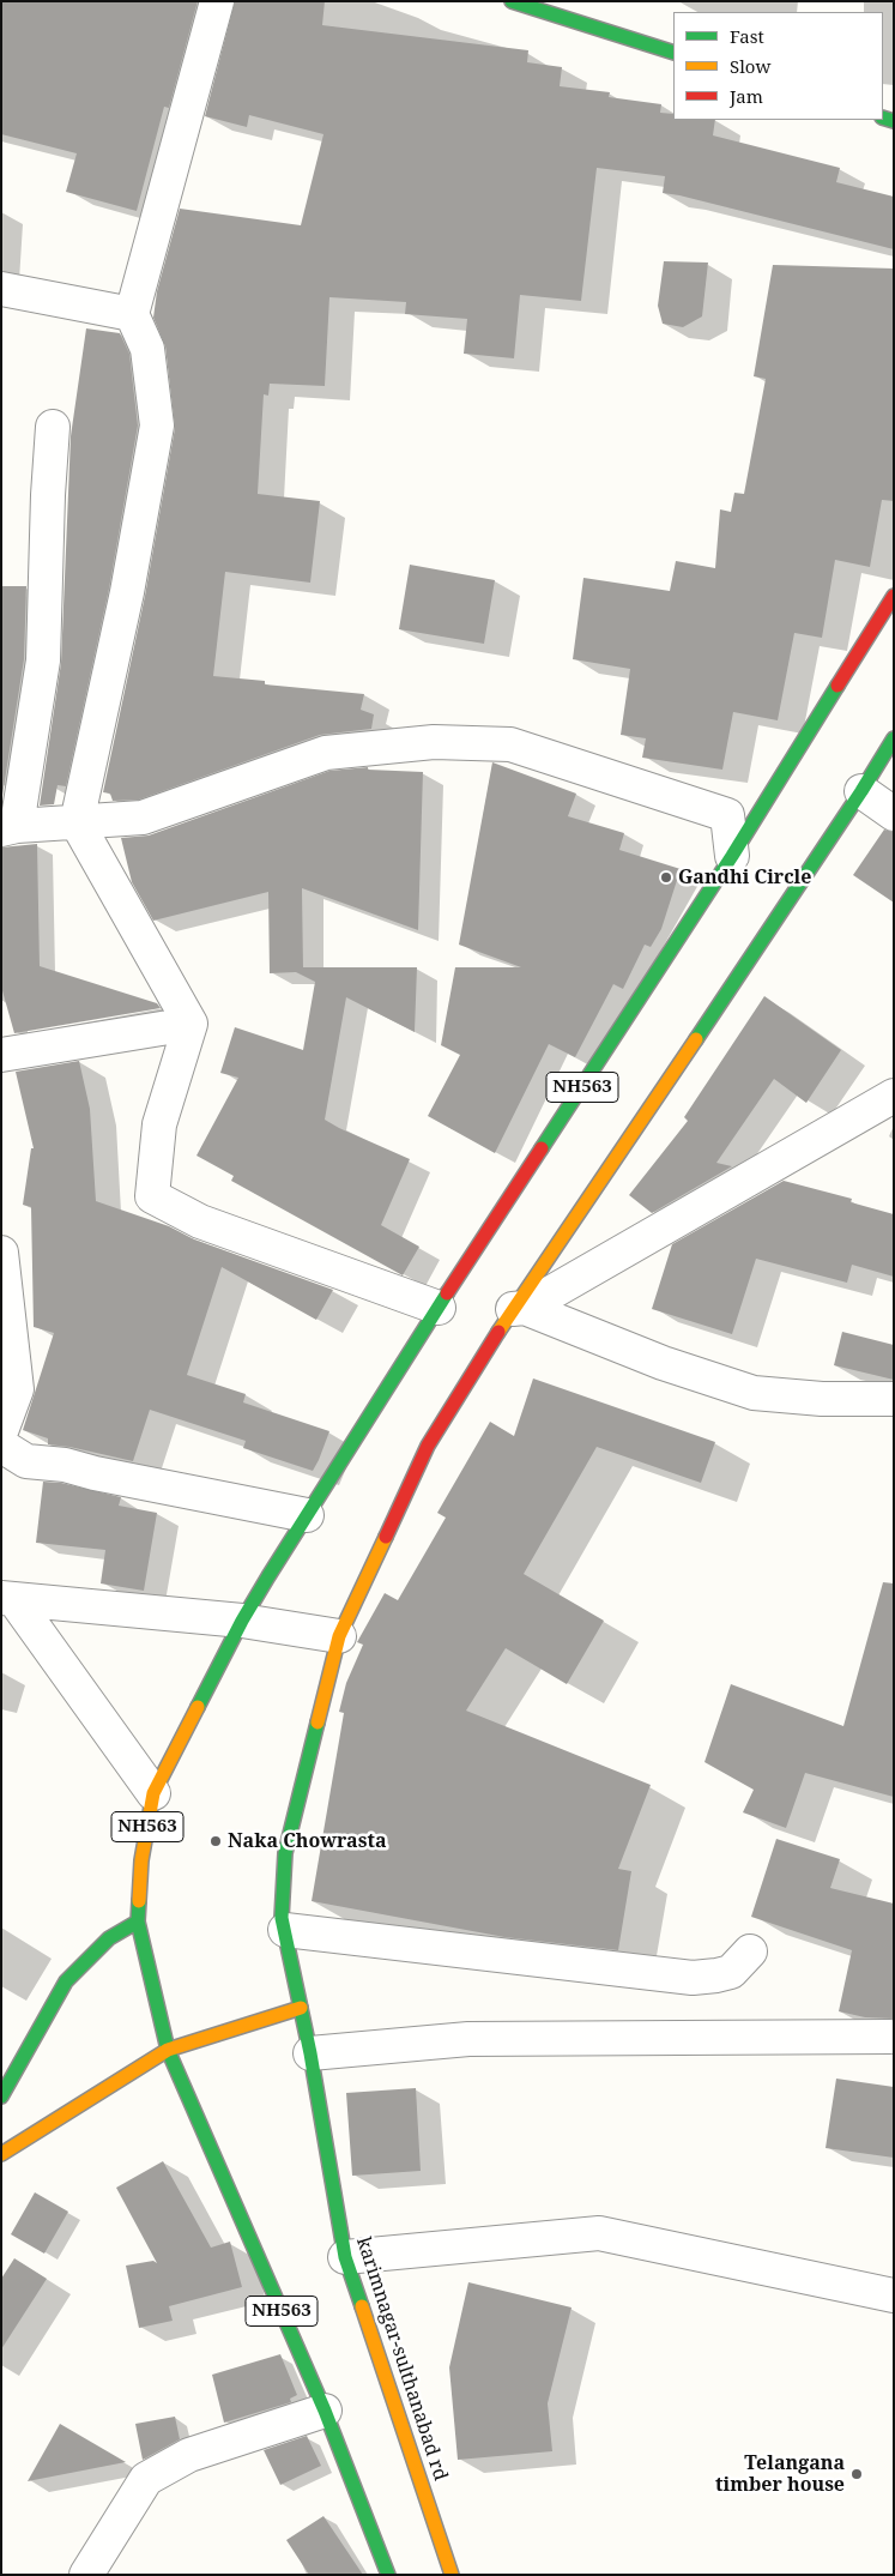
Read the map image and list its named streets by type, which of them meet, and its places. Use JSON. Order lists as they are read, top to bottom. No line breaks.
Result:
{"streets":{"main road":["NH563","karimnagar-sulthanabad rd"]},"places":["Gandhi Circle","Naka Chowrasta","Telangana timber house"],"legend":["Fast","Slow","Jam"]}
